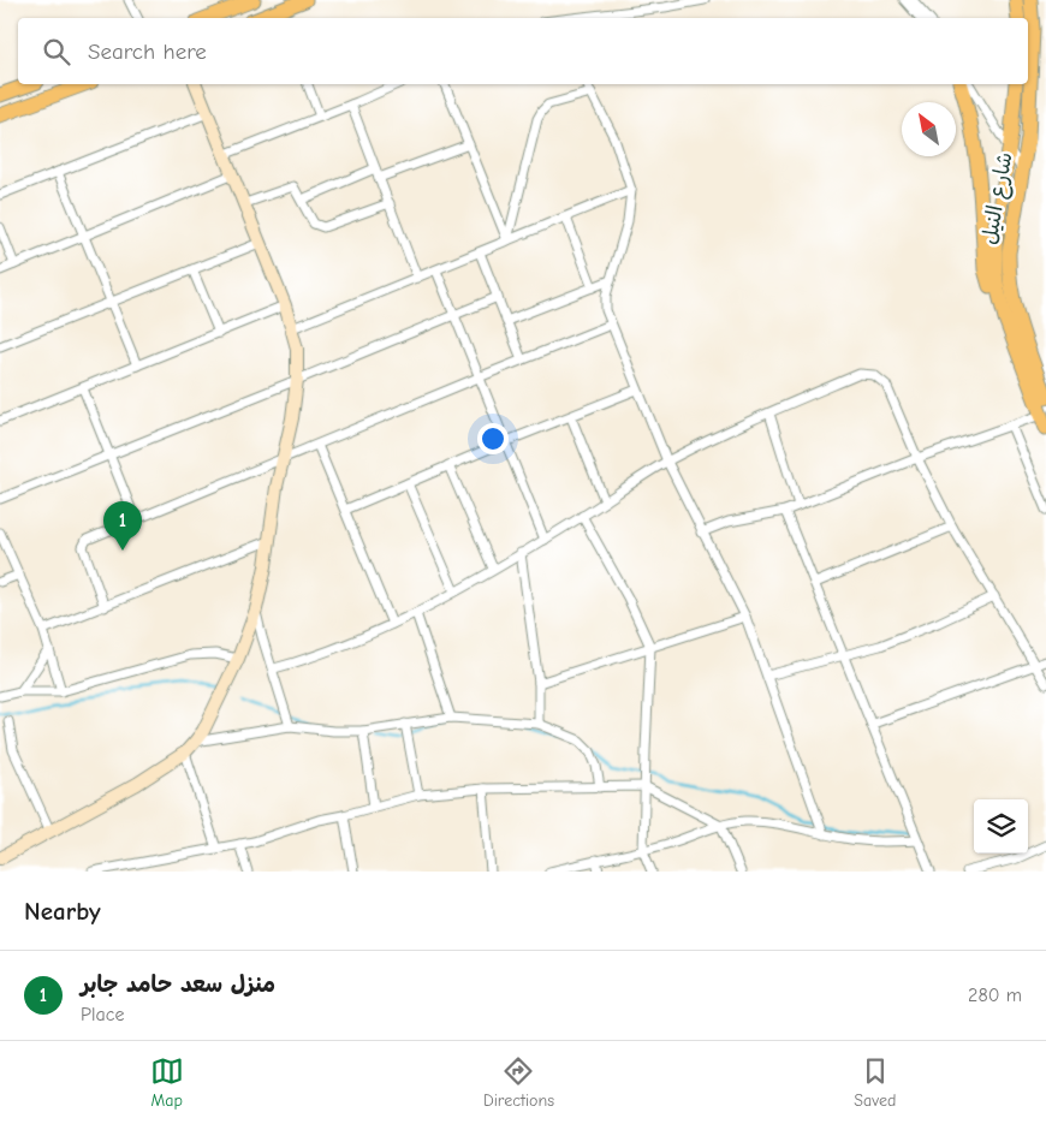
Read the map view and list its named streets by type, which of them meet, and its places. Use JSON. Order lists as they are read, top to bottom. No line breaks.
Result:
{"streets":{"main road":["شارع النيل"]},"north":"top left","page":{"search":"Search here","pins":"1","heading":"Nearby","list":[{"mark":"1","name":"منزل سعد حامد جابر","note":"Place","value":"280 m"}],"nav":["Map","Directions","Saved"]}}
